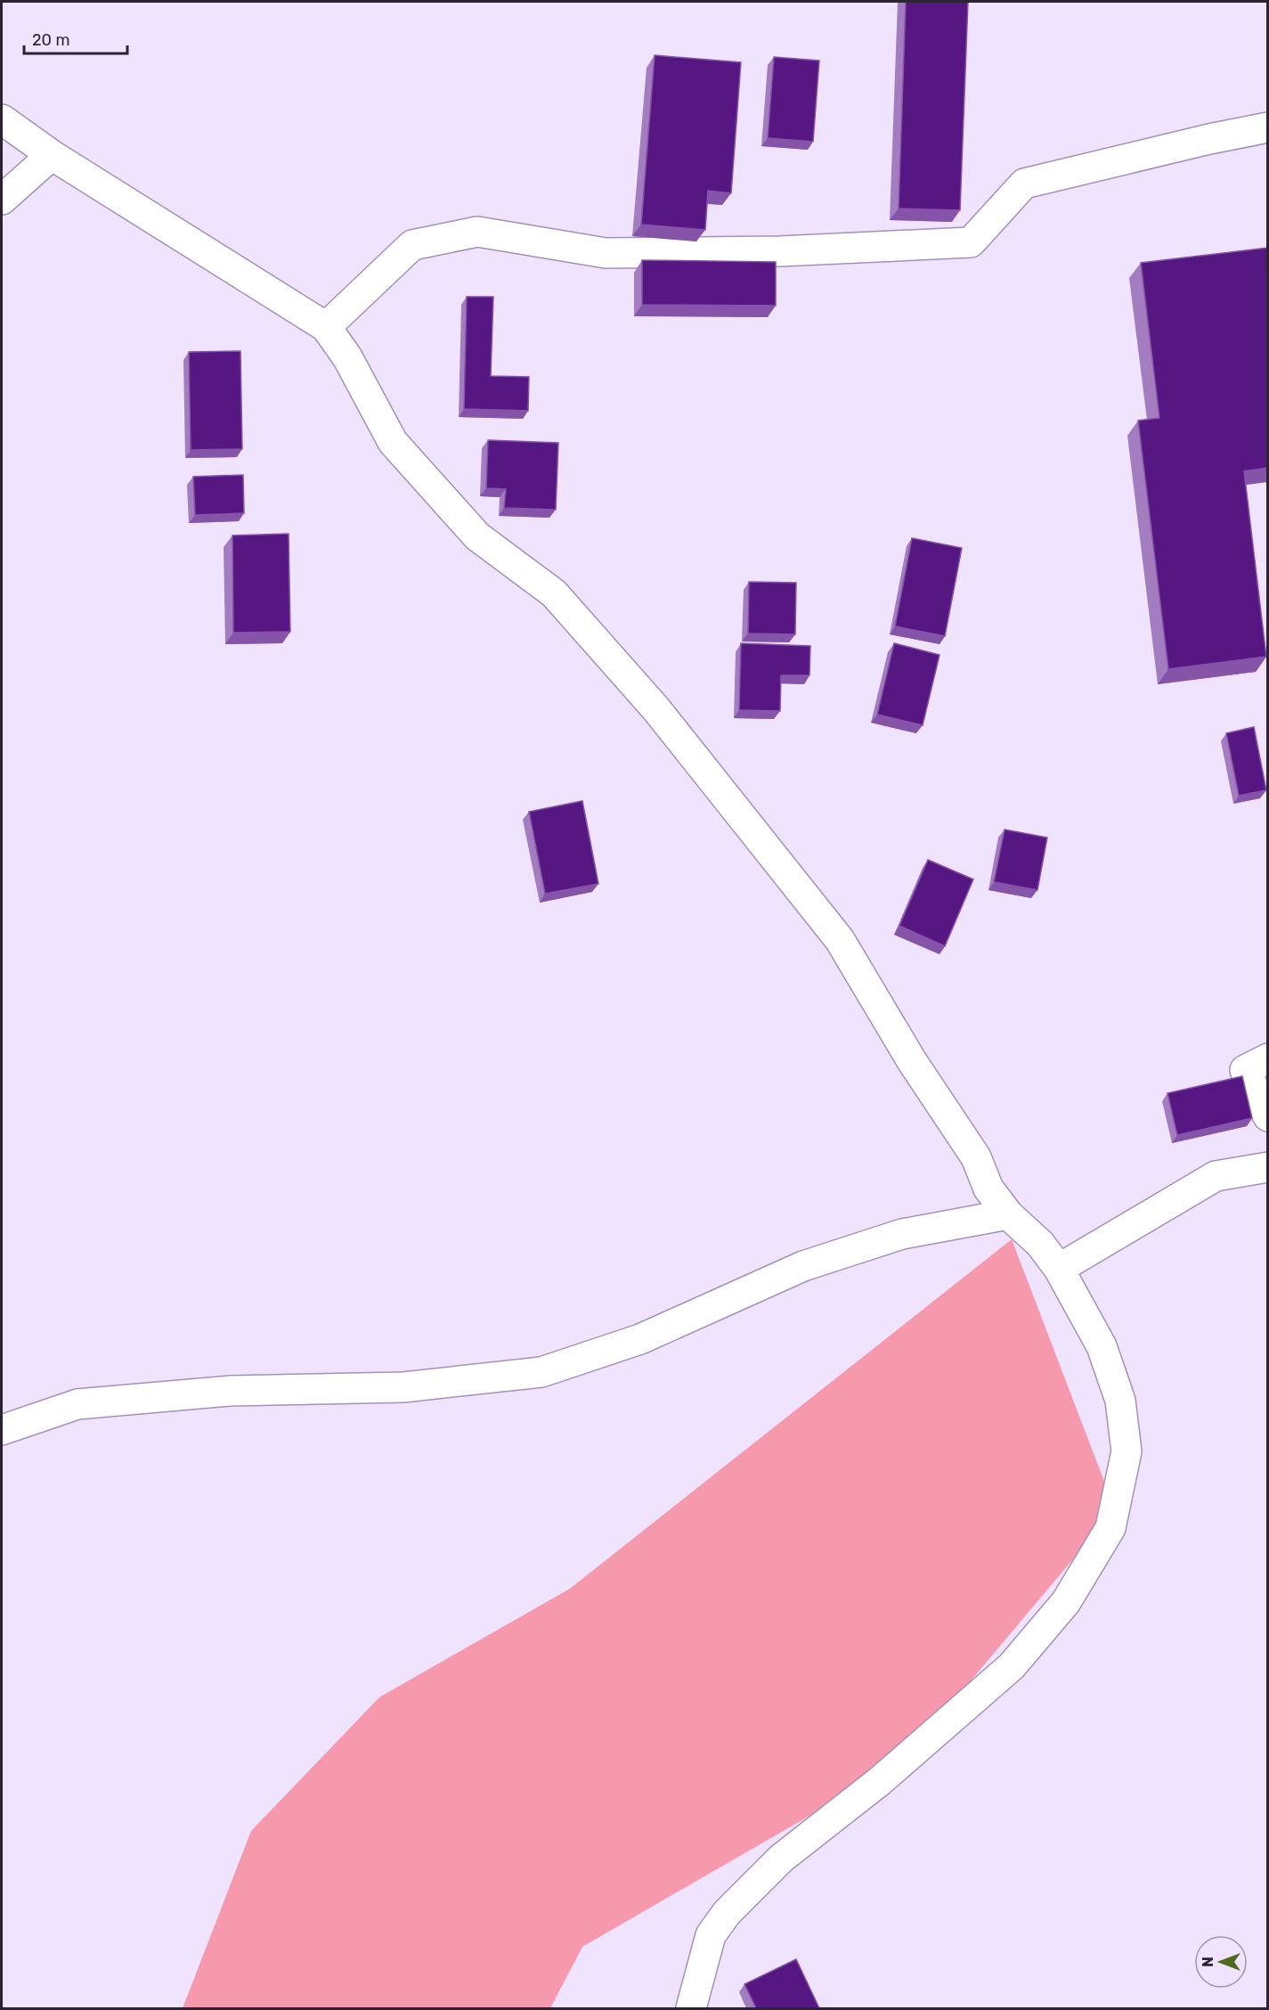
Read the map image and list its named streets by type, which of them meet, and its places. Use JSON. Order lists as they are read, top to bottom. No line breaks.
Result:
{"scale_bar":"20 m","north":"left"}
